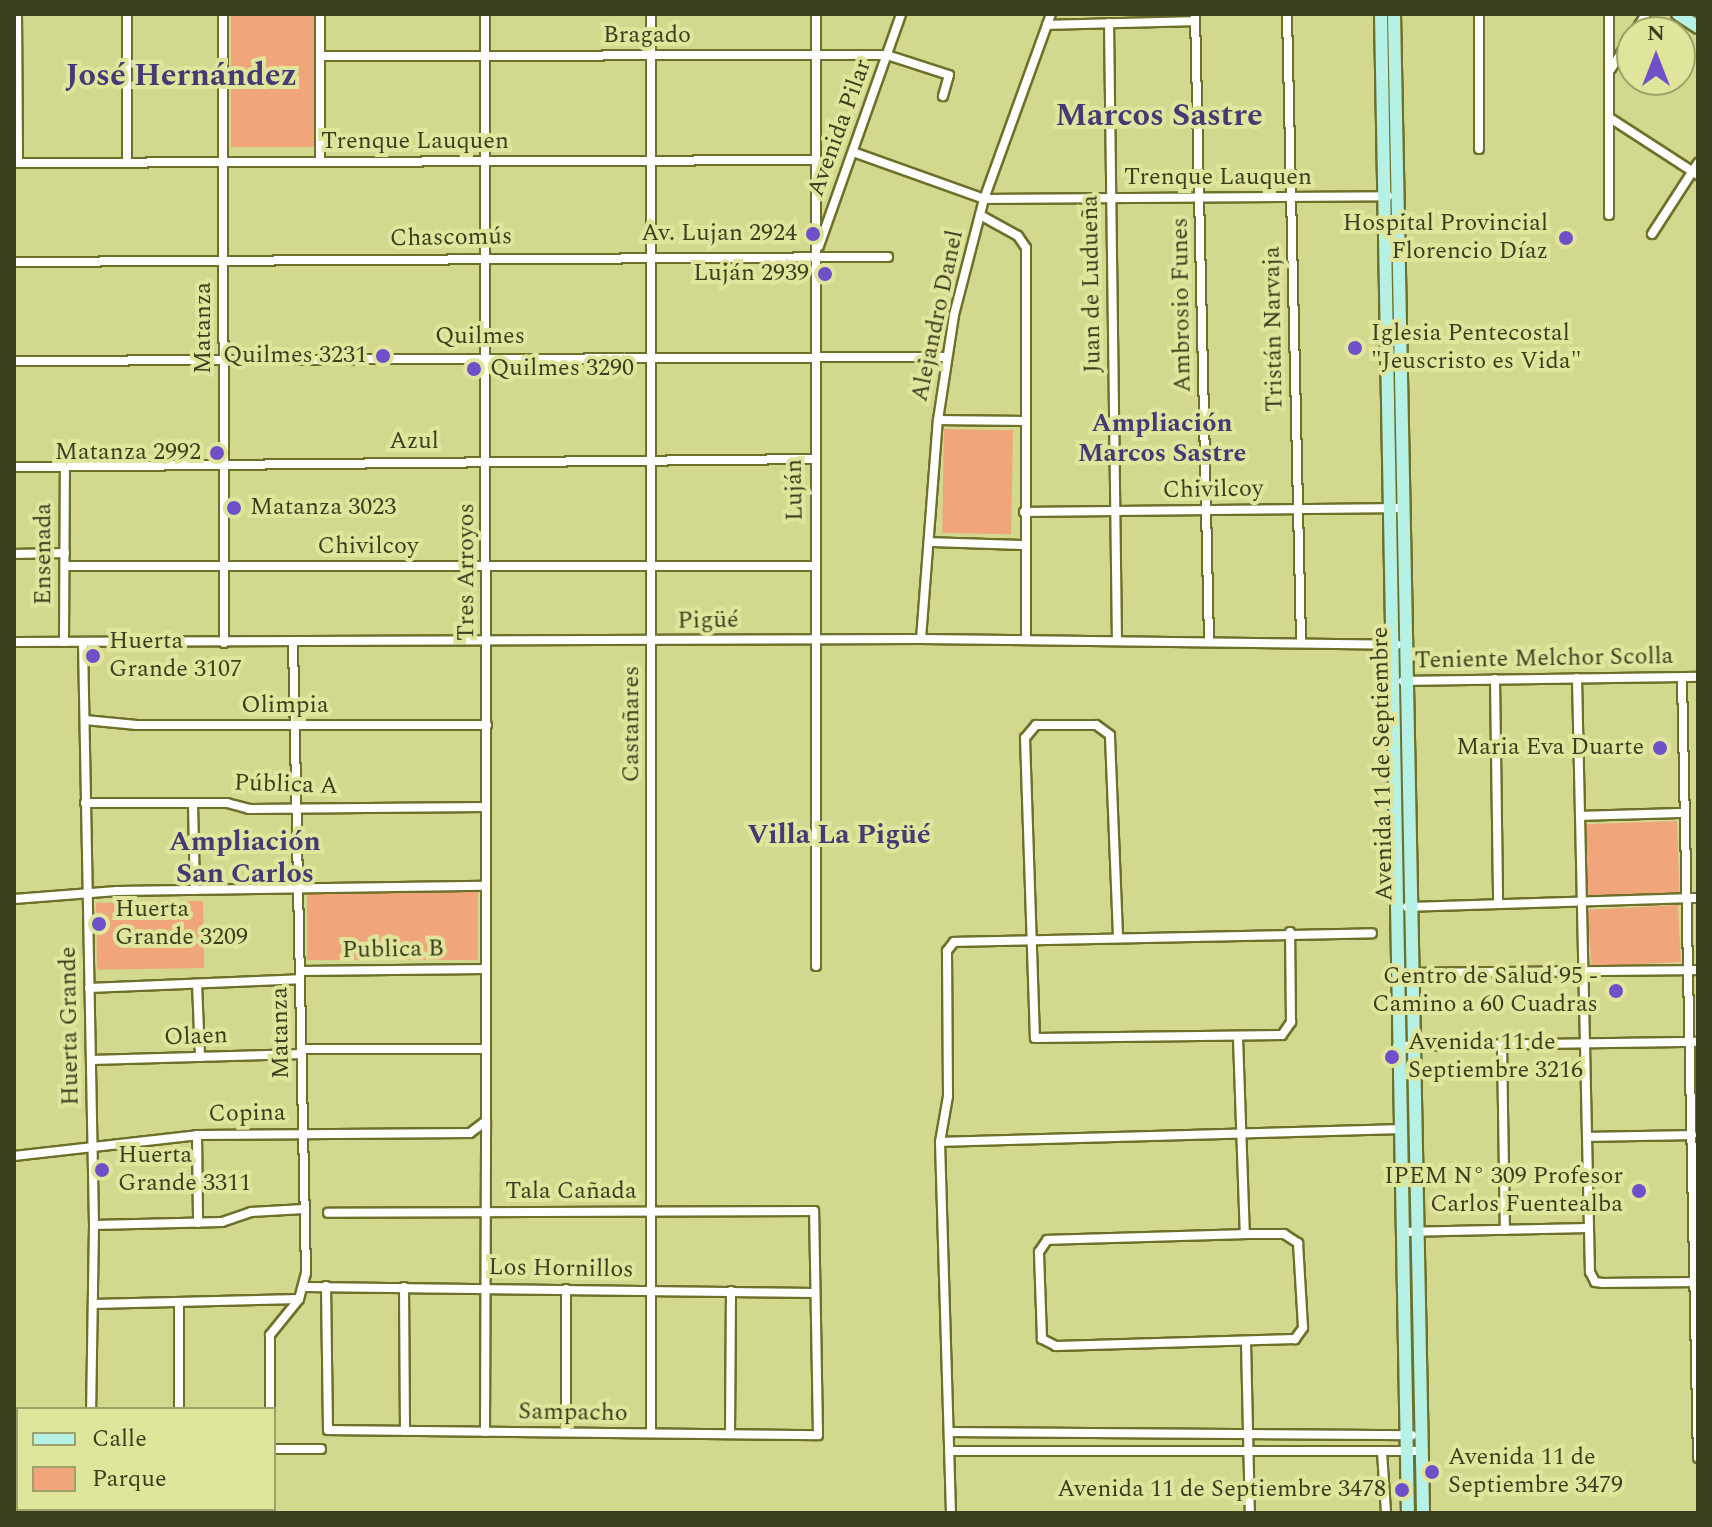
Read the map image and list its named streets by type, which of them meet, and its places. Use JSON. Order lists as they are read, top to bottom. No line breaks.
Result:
{"streets":{"main road":["Avenida 11 de Septiembre"],"street":["Bragado","Avenida Pilar","Trenque Lauquen","Chascomús","Juan de Ludueña","Ambrosio Funes","Alejandro Danel","Matanza","Tristán Narvaja","Quilmes","Azul","Luján","Chivilcoy","Ensenada","Tres Arroyos","Pigüé","Teniente Melchor Scolla","Olimpia","Castañares","Pública A","Publica B","Huerta Grande","Olaen","Copina","Tala Cañada","Los Hornillos","Sampacho"]},"crossings":[["Bragado","Avenida Pilar"],["Bragado","Luján"],["Bragado","Tres Arroyos"],["Bragado","Castañares"],["Avenida Pilar","Trenque Lauquen"],["Avenida Pilar","Chascomús"],["Avenida Pilar","Luján"],["Trenque Lauquen","Juan de Ludueña"],["Trenque Lauquen","Ambrosio Funes"],["Trenque Lauquen","Alejandro Danel"],["Trenque Lauquen","Matanza"],["Trenque Lauquen","Tristán Narvaja"],["Trenque Lauquen","Luján"],["Trenque Lauquen","Tres Arroyos"],["Trenque Lauquen","Castañares"],["Trenque Lauquen","Avenida 11 de Septiembre"],["Chascomús","Matanza"],["Chascomús","Luján"],["Chascomús","Tres Arroyos"],["Chascomús","Castañares"],["Juan de Ludueña","Chivilcoy"],["Juan de Ludueña","Pigüé"],["Ambrosio Funes","Chivilcoy"],["Ambrosio Funes","Pigüé"],["Alejandro Danel","Quilmes"],["Alejandro Danel","Pigüé"],["Matanza","Quilmes"],["Matanza","Azul"],["Matanza","Chivilcoy"],["Matanza","Pigüé"],["Matanza","Olimpia"],["Matanza","Pública A"],["Matanza","Publica B"],["Matanza","Olaen"],["Matanza","Copina"],["Matanza","Los Hornillos"],["Tristán Narvaja","Chivilcoy"],["Tristán Narvaja","Pigüé"],["Quilmes","Luján"],["Quilmes","Tres Arroyos"],["Quilmes","Castañares"],["Azul","Luján"],["Azul","Ensenada"],["Azul","Tres Arroyos"],["Azul","Castañares"],["Luján","Chivilcoy"],["Luján","Pigüé"],["Chivilcoy","Ensenada"],["Chivilcoy","Tres Arroyos"],["Chivilcoy","Castañares"],["Chivilcoy","Avenida 11 de Septiembre"],["Ensenada","Pigüé"],["Tres Arroyos","Pigüé"],["Tres Arroyos","Olimpia"],["Tres Arroyos","Pública A"],["Tres Arroyos","Publica B"],["Tres Arroyos","Olaen"],["Tres Arroyos","Copina"],["Tres Arroyos","Tala Cañada"],["Tres Arroyos","Los Hornillos"],["Tres Arroyos","Sampacho"],["Pigüé","Castañares"],["Pigüé","Avenida 11 de Septiembre"],["Pigüé","Huerta Grande"],["Teniente Melchor Scolla","Avenida 11 de Septiembre"],["Olimpia","Huerta Grande"],["Castañares","Tala Cañada"],["Castañares","Los Hornillos"],["Castañares","Sampacho"],["Pública A","Huerta Grande"],["Publica B","Huerta Grande"],["Huerta Grande","Olaen"],["Huerta Grande","Copina"],["Tala Cañada","Los Hornillos"],["Tala Cañada","Sampacho"],["Los Hornillos","Sampacho"]],"districts":["José Hernández","Marcos Sastre","Ampliación Marcos Sastre","Villa La Pigüé","Ampliación San Carlos"],"places":["Av. Lujan 2924","Hospital Provincial Florencio Díaz","Luján 2939","Iglesia Pentecostal \"Jeuscristo es Vida\"","Quilmes 3231","Quilmes 3290","Matanza 2992","Matanza 3023","Huerta Grande 3107","Maria Eva Duarte","Huerta Grande 3209","Centro de Salud 95 - Camino a 60 Cuadras","Avenida 11 de Septiembre 3216","Huerta Grande 3311","IPEM N° 309 Profesor Carlos Fuentealba","Avenida 11 de Septiembre 3479","Avenida 11 de Septiembre 3478"],"legend":["Calle","Parque"],"north":"top"}
